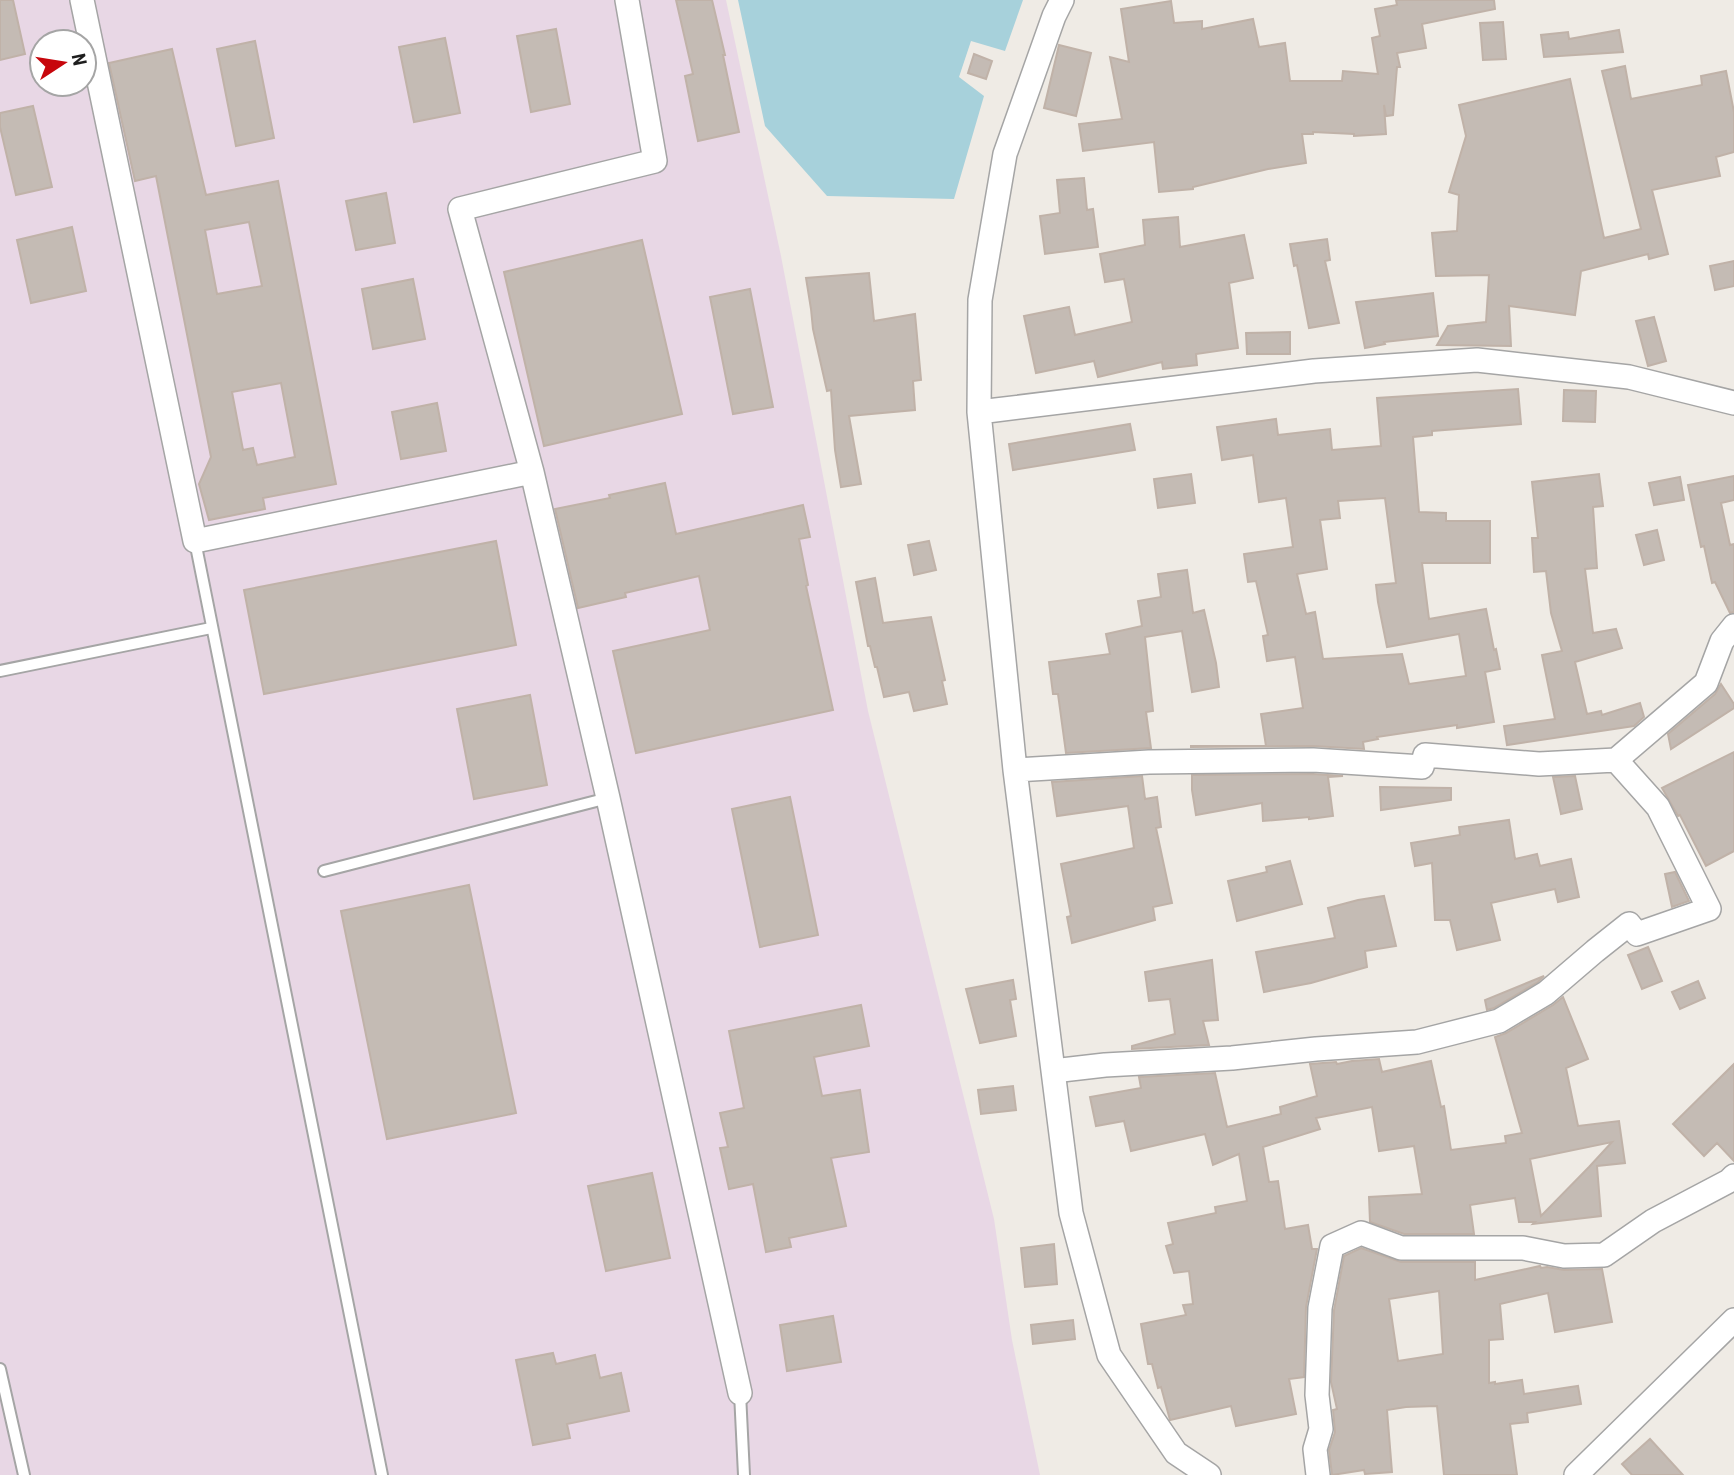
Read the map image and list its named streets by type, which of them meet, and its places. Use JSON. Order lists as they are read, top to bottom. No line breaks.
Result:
{"north":"right"}
